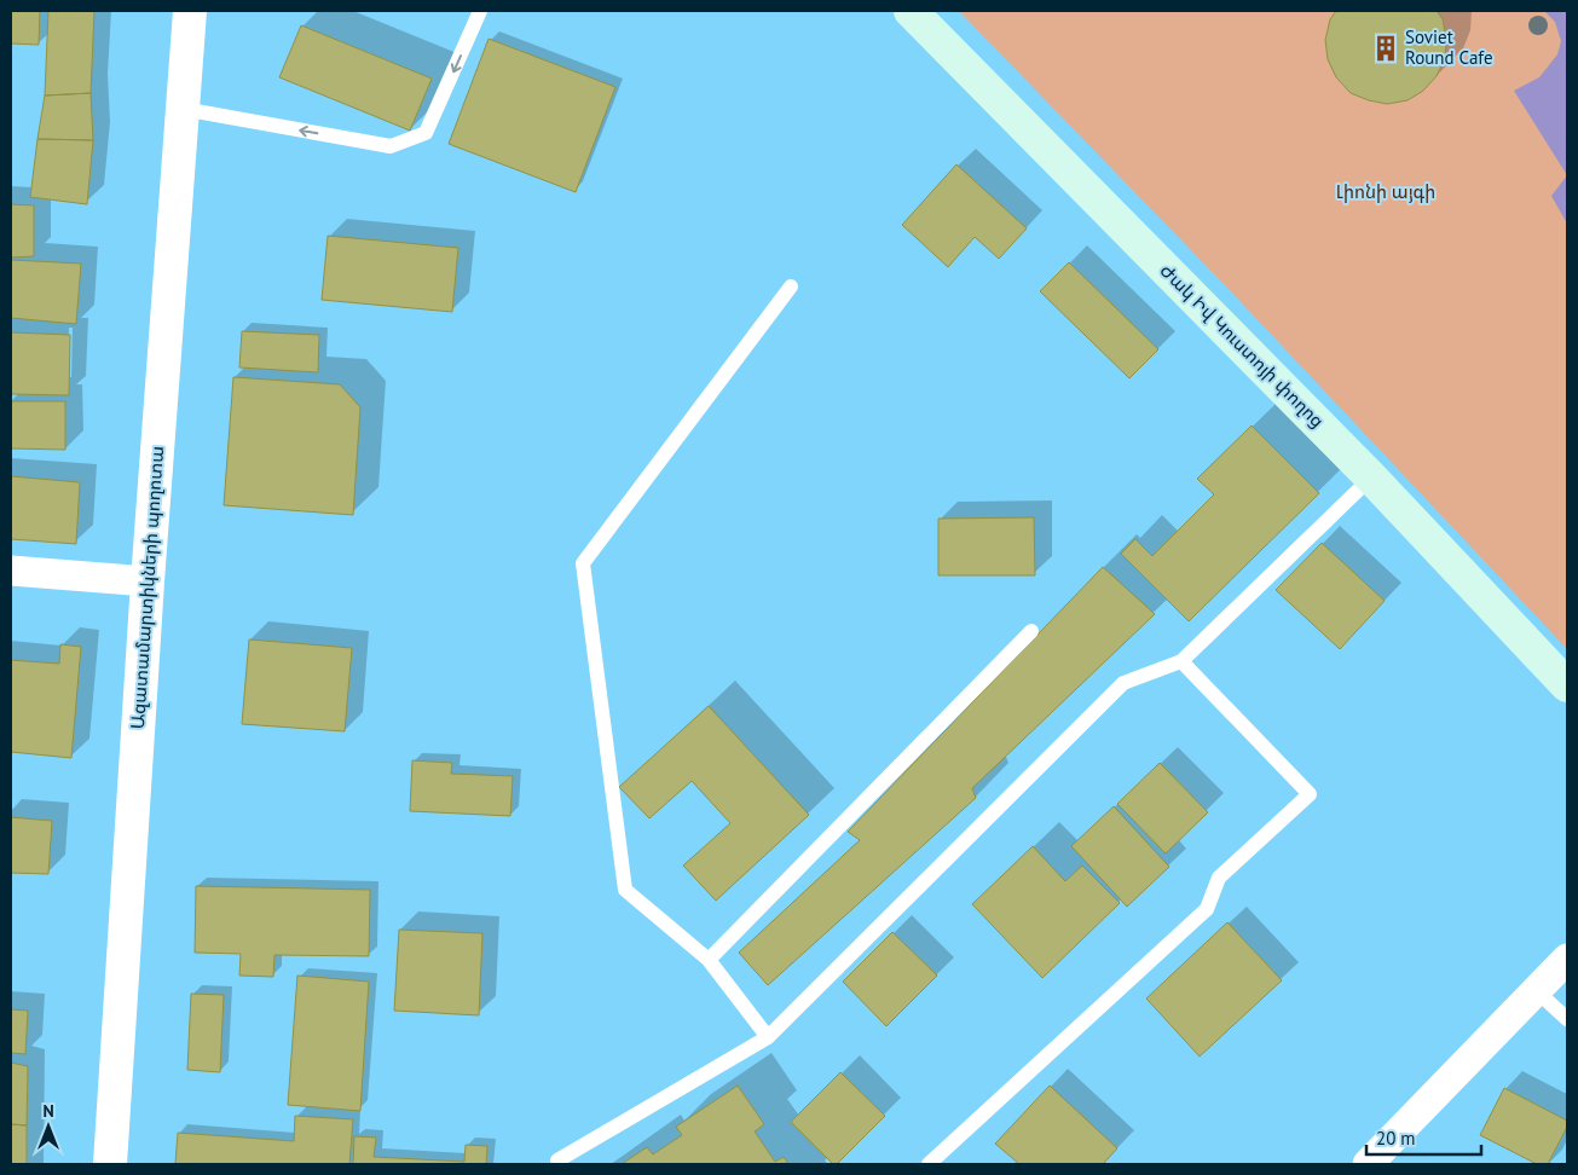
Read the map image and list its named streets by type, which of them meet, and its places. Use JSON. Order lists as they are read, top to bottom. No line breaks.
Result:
{"streets":{"main road":["Ժակ Իվ Կուստոյի փողոց"],"street":["Ազատամարտիկների պողոտա"]},"parks":["Լիոնի այգի"],"places":{"building":["Soviet Round Cafe"]},"scale_bar":"20 m","north":"top"}
